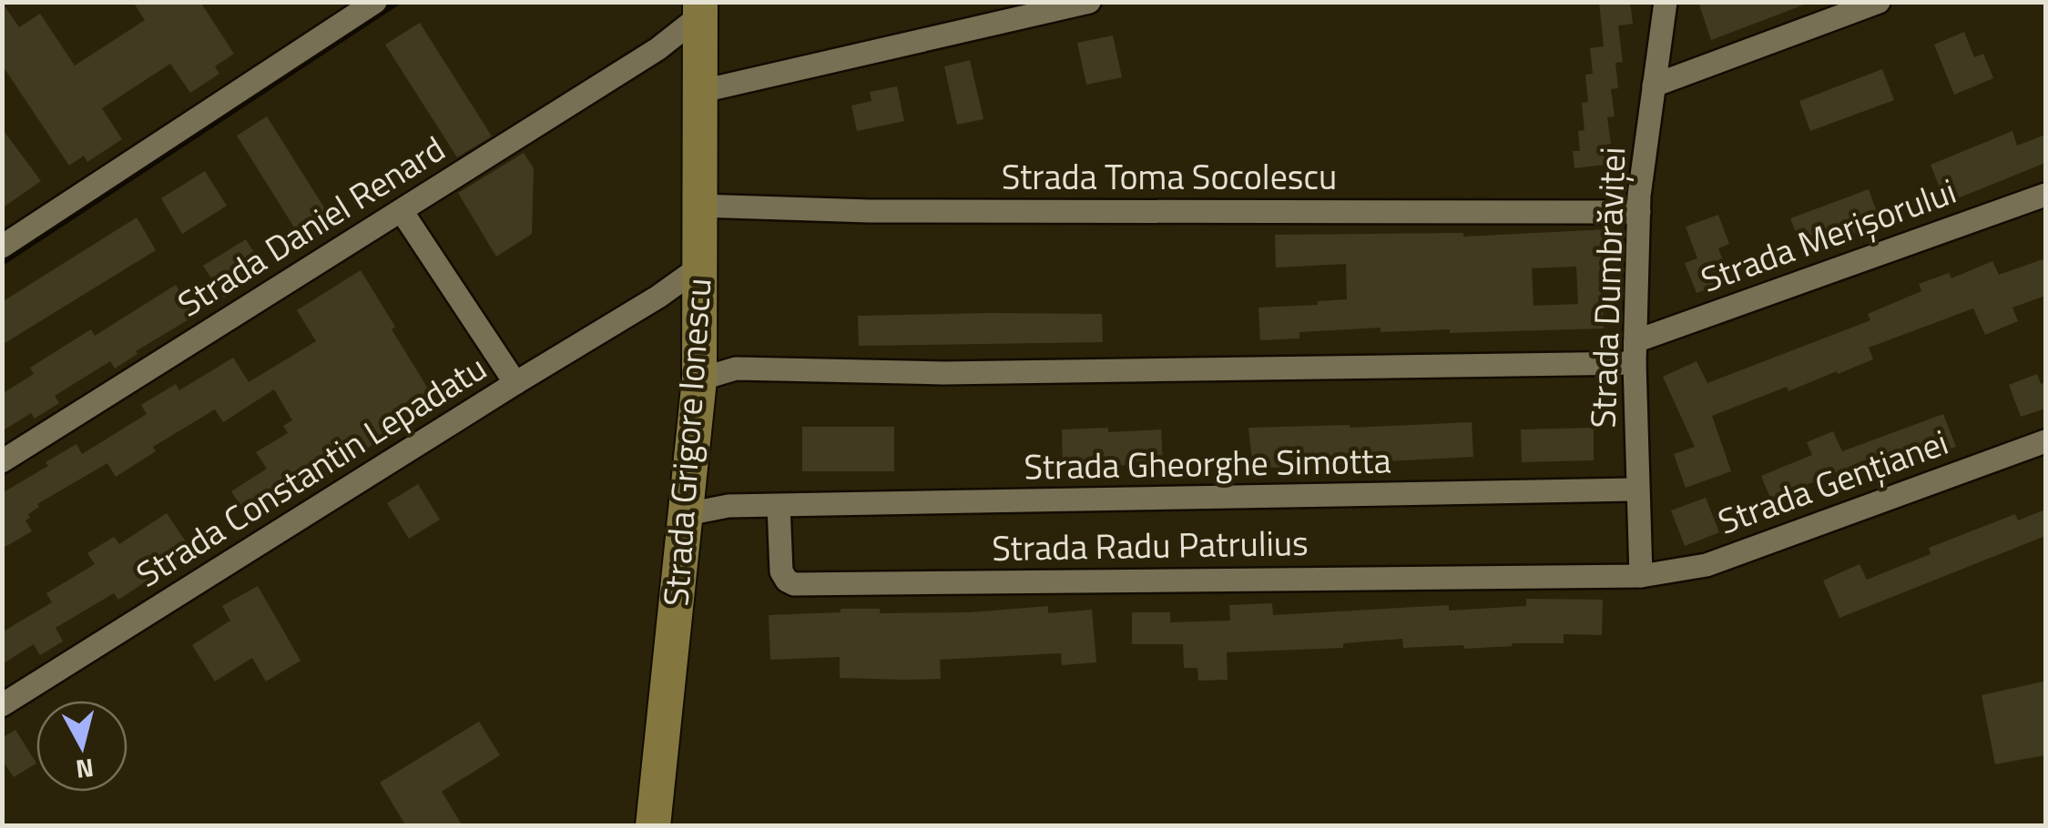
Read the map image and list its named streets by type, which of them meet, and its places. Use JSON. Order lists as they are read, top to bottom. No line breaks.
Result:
{"streets":{"main road":["Strada Grigore Ionescu"],"street":["Strada Toma Socolescu","Strada Daniel Renard","Strada Merișorului","Strada Dumbrăviței","Strada Gheorghe Simotta","Strada Constantin Lepadatu","Strada Gențianei","Strada Radu Patrulius"]},"crossings":[["Strada Toma Socolescu","Strada Dumbrăviței"],["Strada Toma Socolescu","Strada Grigore Ionescu"],["Strada Daniel Renard","Strada Grigore Ionescu"],["Strada Merișorului","Strada Dumbrăviței"],["Strada Merișorului","Strada Grigore Ionescu"],["Strada Dumbrăviței","Strada Gheorghe Simotta"],["Strada Dumbrăviței","Strada Gențianei"],["Strada Dumbrăviței","Strada Radu Patrulius"],["Strada Grigore Ionescu","Strada Constantin Lepadatu"],["Strada Gheorghe Simotta","Strada Radu Patrulius"],["Strada Gențianei","Strada Radu Patrulius"]],"north":"bottom"}
